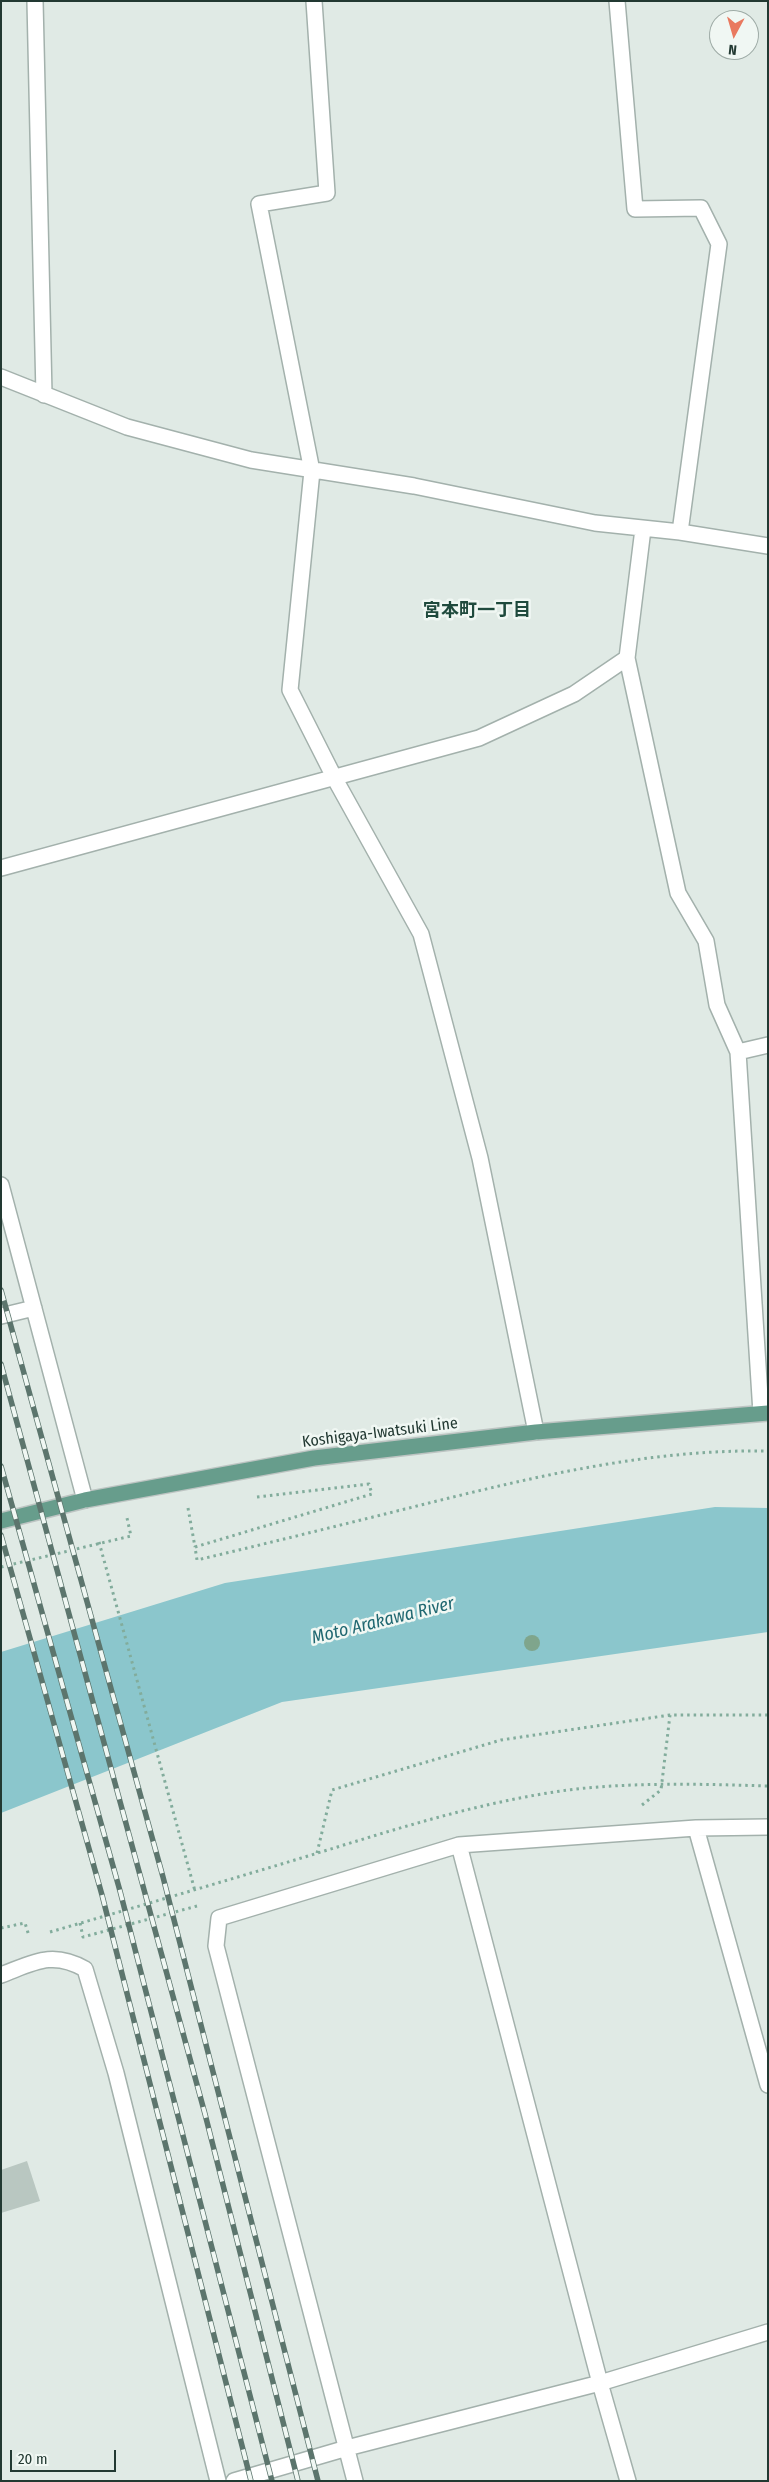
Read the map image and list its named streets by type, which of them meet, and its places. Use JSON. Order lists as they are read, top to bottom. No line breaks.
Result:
{"streets":{"main road":["Koshigaya-Iwatsuki Line"]},"districts":["宮本町一丁目"],"water":["Moto Arakawa River"],"scale_bar":"20 m","north":"bottom"}
